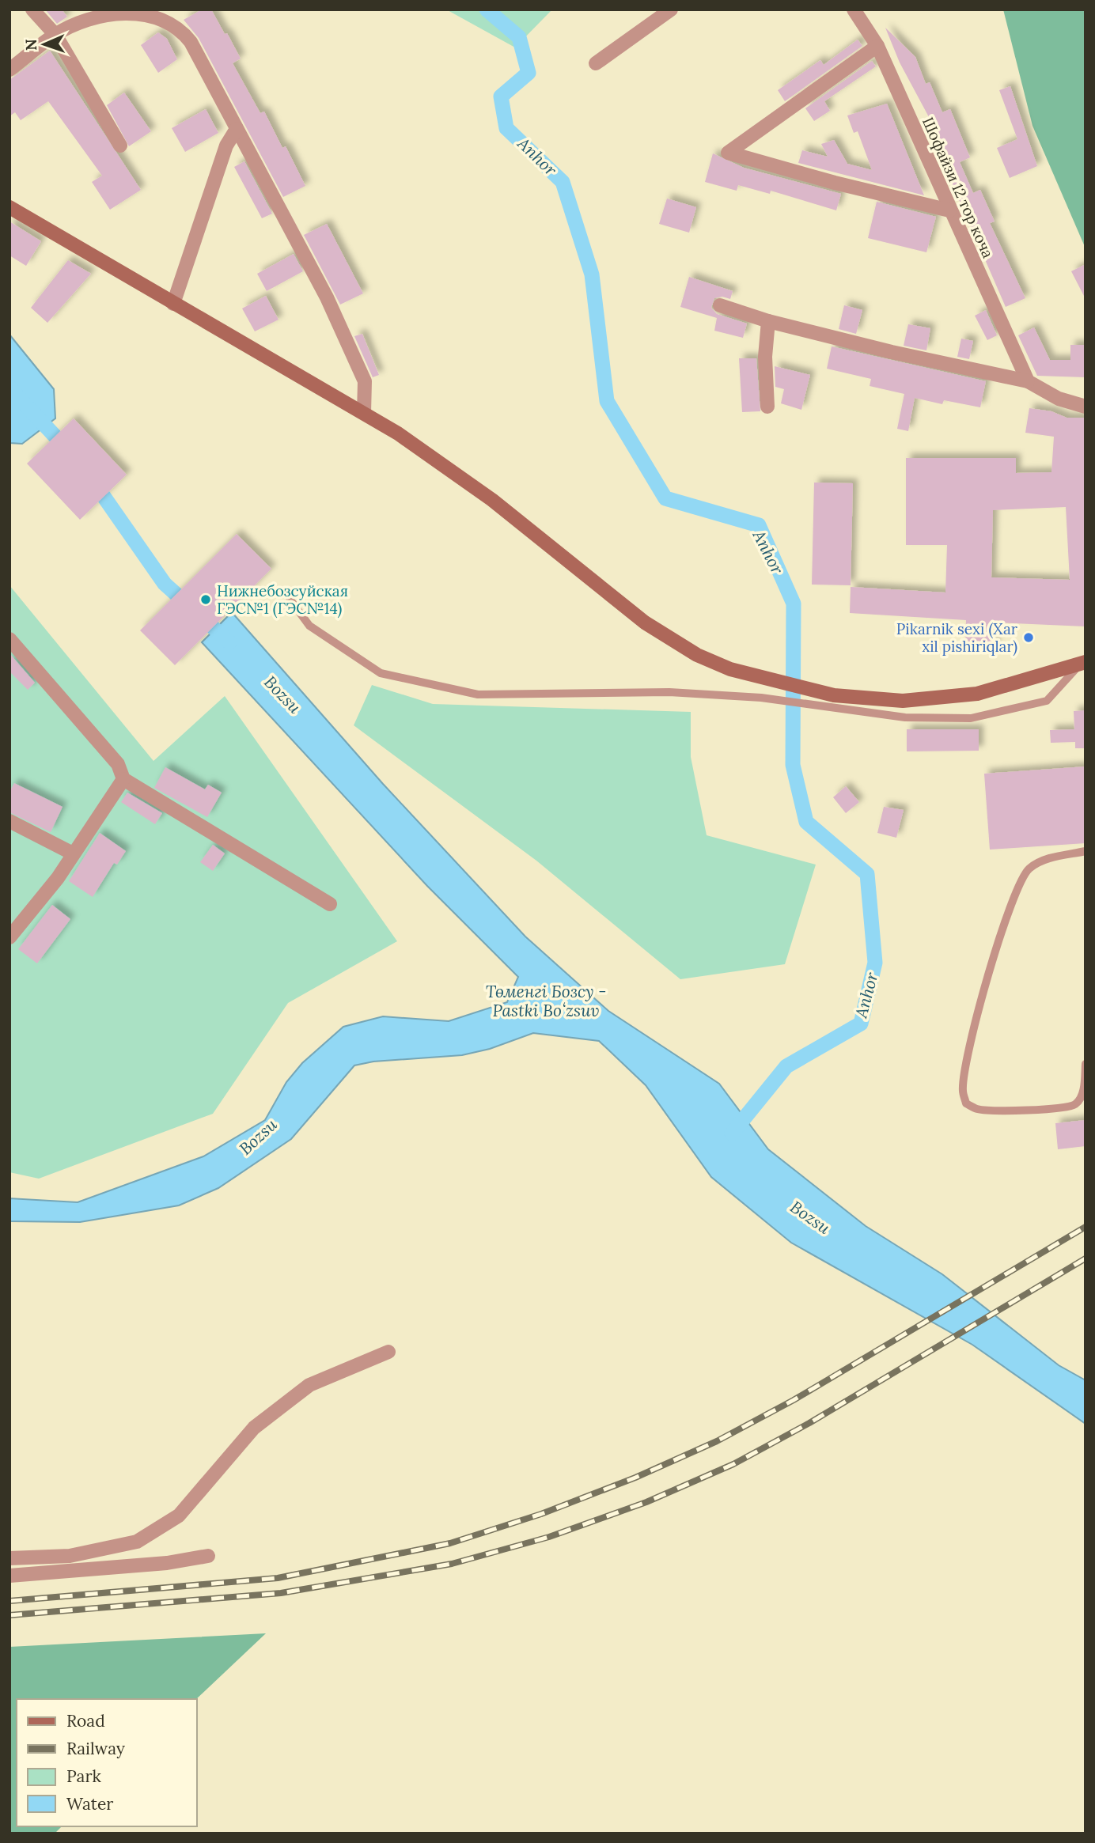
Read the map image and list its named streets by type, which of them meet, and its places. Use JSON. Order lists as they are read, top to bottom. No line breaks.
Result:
{"streets":{"street":["Шофайзи 12 тор коча"]},"water":["Anhor","Bozsu","Төменгі Бозсу - Pastki Boʻzsuv"],"places":["Нижнебозсуйская ГЭС№1 (ГЭС№14)","Pikarnik sexi (Xar xil pishiriqlar)"],"legend":["Road","Railway","Park","Water"],"north":"left"}
